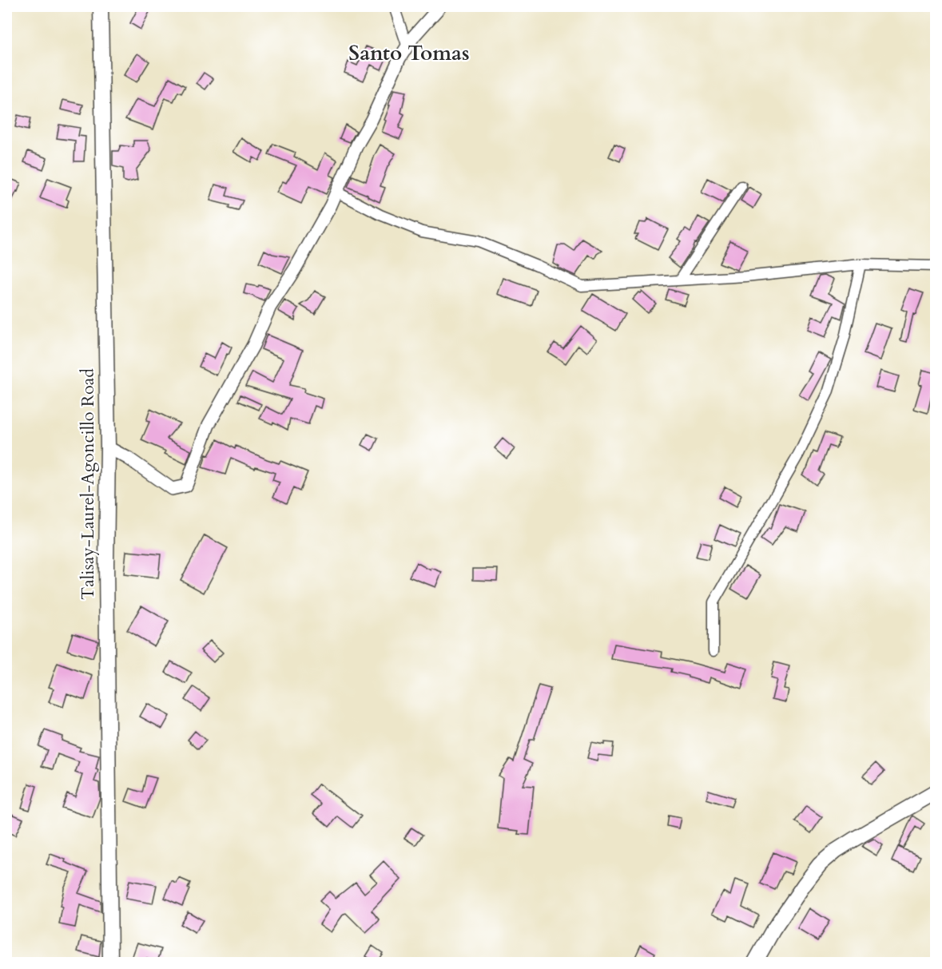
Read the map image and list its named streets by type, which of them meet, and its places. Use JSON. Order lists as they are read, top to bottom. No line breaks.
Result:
{"streets":{"main road":["Talisay-Laurel-Agoncillo Road"]},"districts":["Santo Tomas"]}
